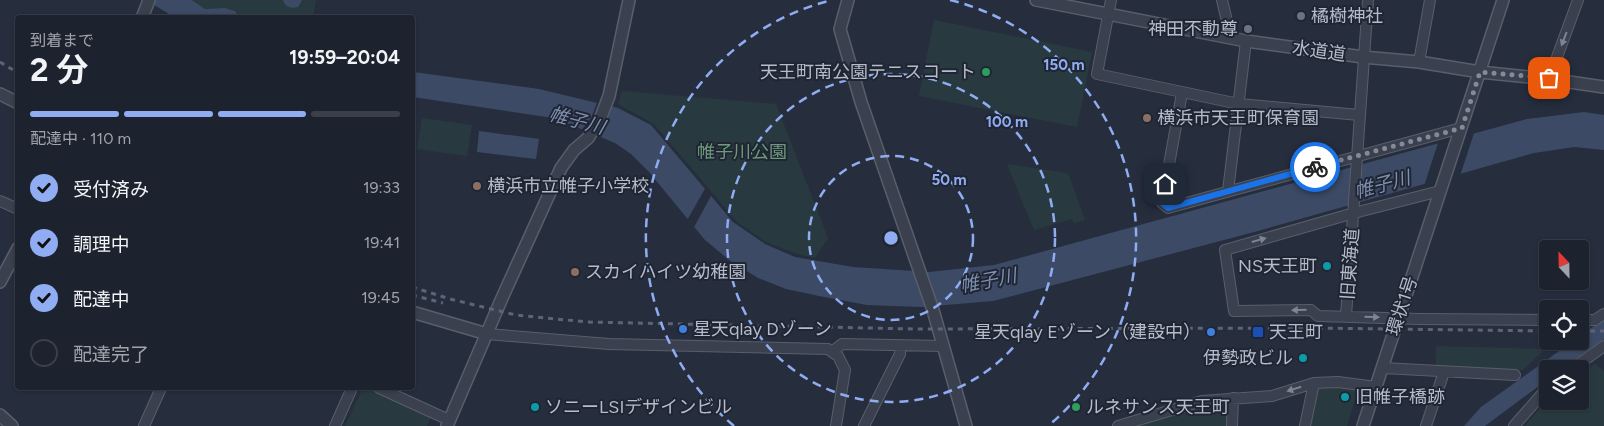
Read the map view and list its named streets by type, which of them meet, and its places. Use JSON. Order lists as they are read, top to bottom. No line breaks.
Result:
{"streets":{"street":["水道道","旧東海道","環状1号"]},"water":["帷子川"],"parks":["帷子川公園"],"places":{"other":["橘樹神社","神田不動尊","天王町南公園テニスコート","横浜市天王町保育園","横浜市立帷子小学校","NS天王町","スカイハイツ幼稚園","星天qlay Dゾーン","星天qlay Eゾーン（建設中）","伊勢政ビル","旧帷子橋跡","ソニーLSIデザインビル","ルネサンス天王町"],"transit":["天王町"]},"north":"top","page":{"heading":["2 分","到着まで","19:59–20:04"],"bar":"配達中 · 110 m","list":[["受付済み","19:33"],["調理中","19:41"],["配達中","19:45"],"配達完了"]},"rings":["150 m","100 m","50 m"]}
